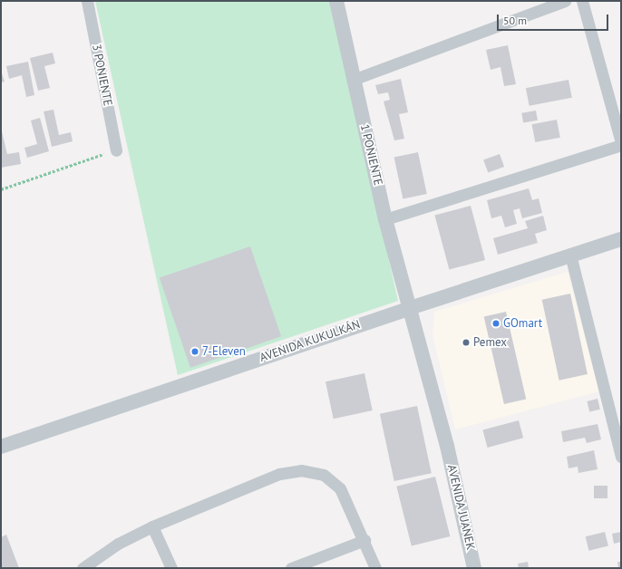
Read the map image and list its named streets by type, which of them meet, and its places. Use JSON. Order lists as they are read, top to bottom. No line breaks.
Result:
{"streets":{"street":["3 PONIENTE","1 PONIENTE","AVENIDA KUKULKÁN","AVENIDA JUANEK"]},"crossings":[["1 PONIENTE","AVENIDA KUKULKÁN"],["1 PONIENTE","AVENIDA JUANEK"],["AVENIDA KUKULKÁN","AVENIDA JUANEK"]],"places":["GOmart","Pemex","7-Eleven"],"scale_bar":"50 m"}
